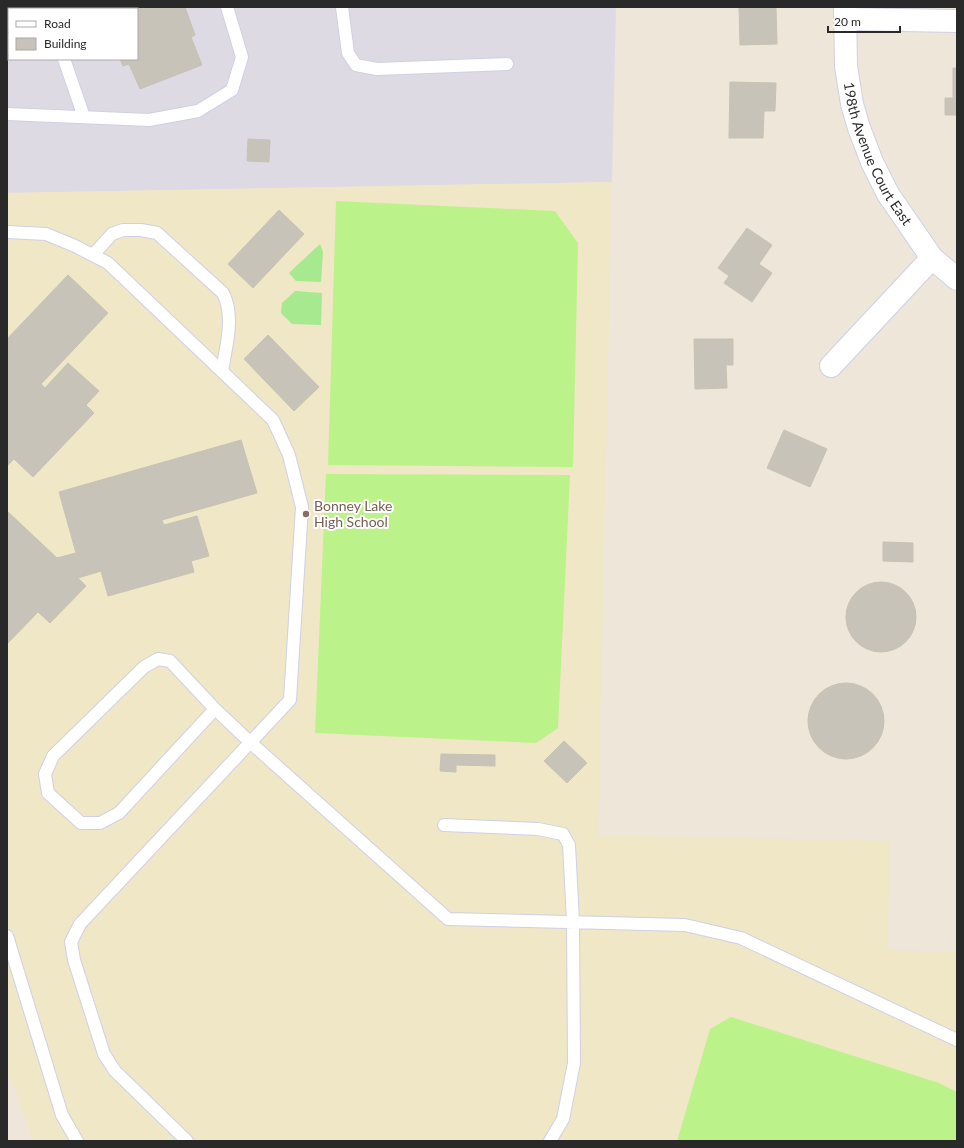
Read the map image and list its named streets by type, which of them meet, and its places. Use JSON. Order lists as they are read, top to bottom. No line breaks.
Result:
{"streets":{"street":["198th Avenue Court East"]},"places":["Bonney Lake High School"],"legend":["Road","Building"],"scale_bar":"20 m"}
